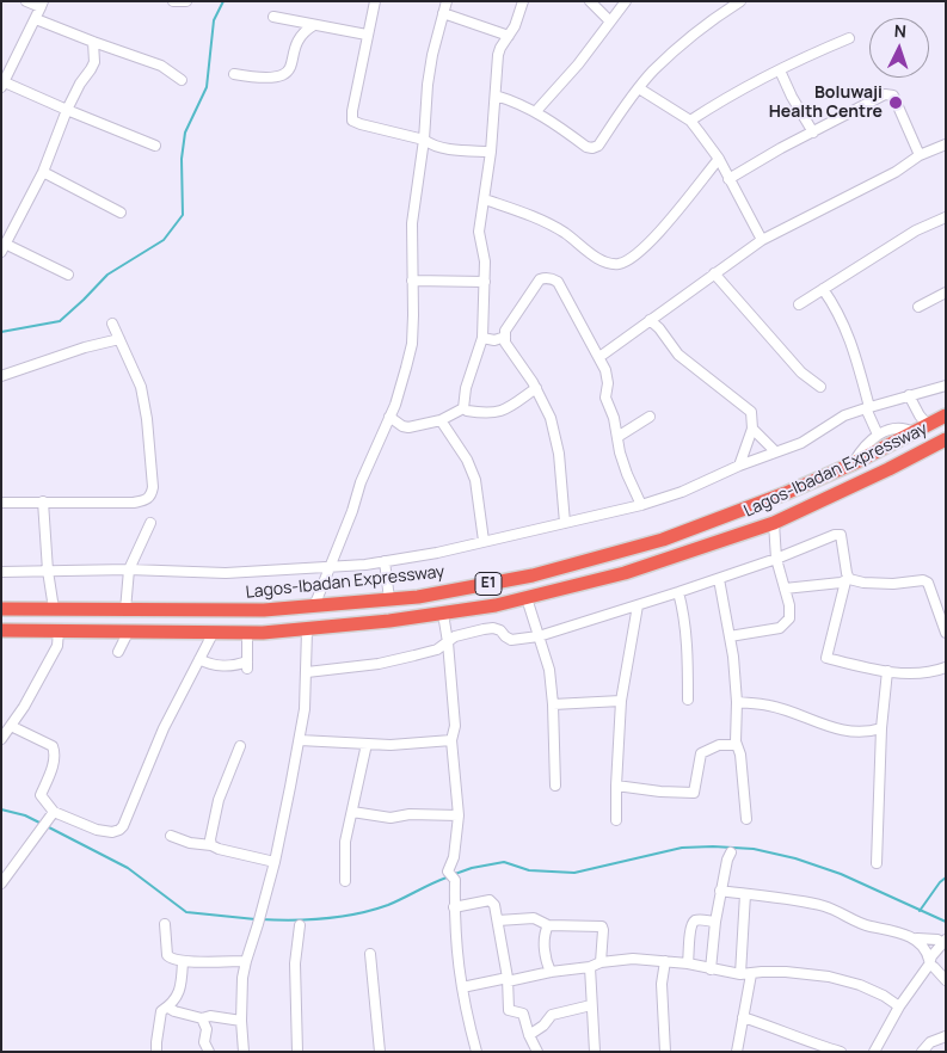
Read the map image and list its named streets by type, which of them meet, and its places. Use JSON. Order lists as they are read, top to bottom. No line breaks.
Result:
{"streets":{"highway":["Lagos-Ibadan Expressway","E1"]},"places":["Boluwaji Health Centre"],"north":"top"}
